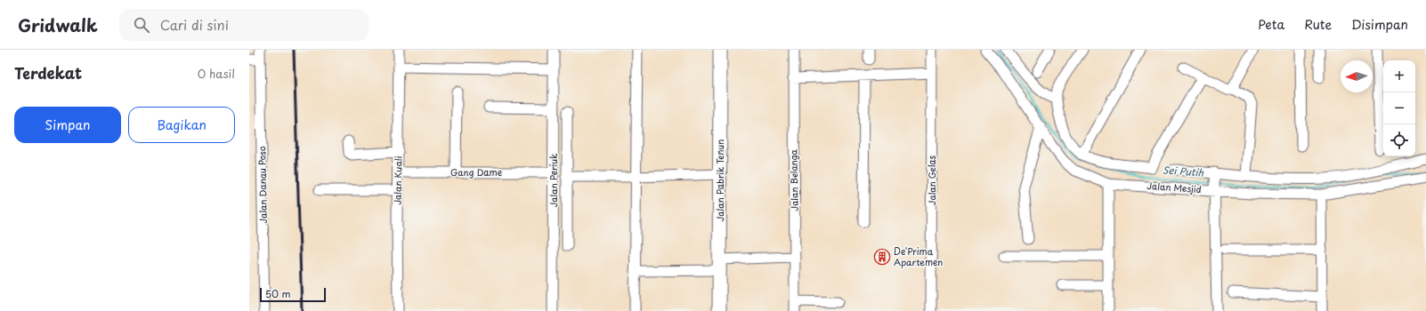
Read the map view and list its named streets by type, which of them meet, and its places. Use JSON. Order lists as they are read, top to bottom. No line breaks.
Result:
{"streets":{"street":["Gang Dame","Jalan Kuali","Jalan Periuk","Jalan Pabrik Tenun","Jalan Belanga","Jalan Gelas","Jalan Danau Poso","Jalan Mesjid"]},"crossings":[["Gang Dame","Jalan Kuali"],["Gang Dame","Jalan Periuk"]],"water":["Sei Putih"],"places":{"building":["De'Prima Apartemen"]},"scale_bar":"50 m","north":"left","page":{"header":"Gridwalk","search":"Cari di sini","nav":["Peta","Rute","Disimpan"],"heading":["Terdekat","0 hasil"],"map_buttons":["+","−"],"buttons":["Simpan","Bagikan"],"scale":"50 m"}}
